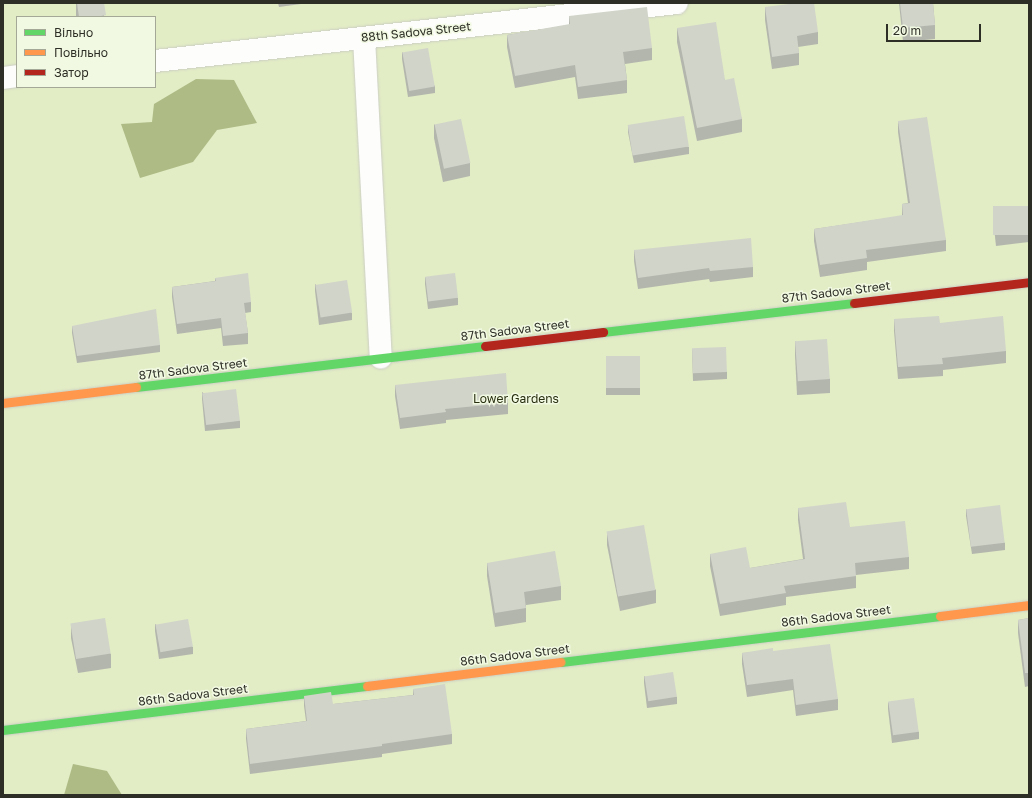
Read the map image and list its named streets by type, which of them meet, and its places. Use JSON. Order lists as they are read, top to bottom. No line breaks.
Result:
{"streets":{"street":["88th Sadova Street","87th Sadova Street","86th Sadova Street"]},"parks":["Lower Gardens"],"legend":["Вільно","Повільно","Затор"],"scale_bar":"20 m"}
